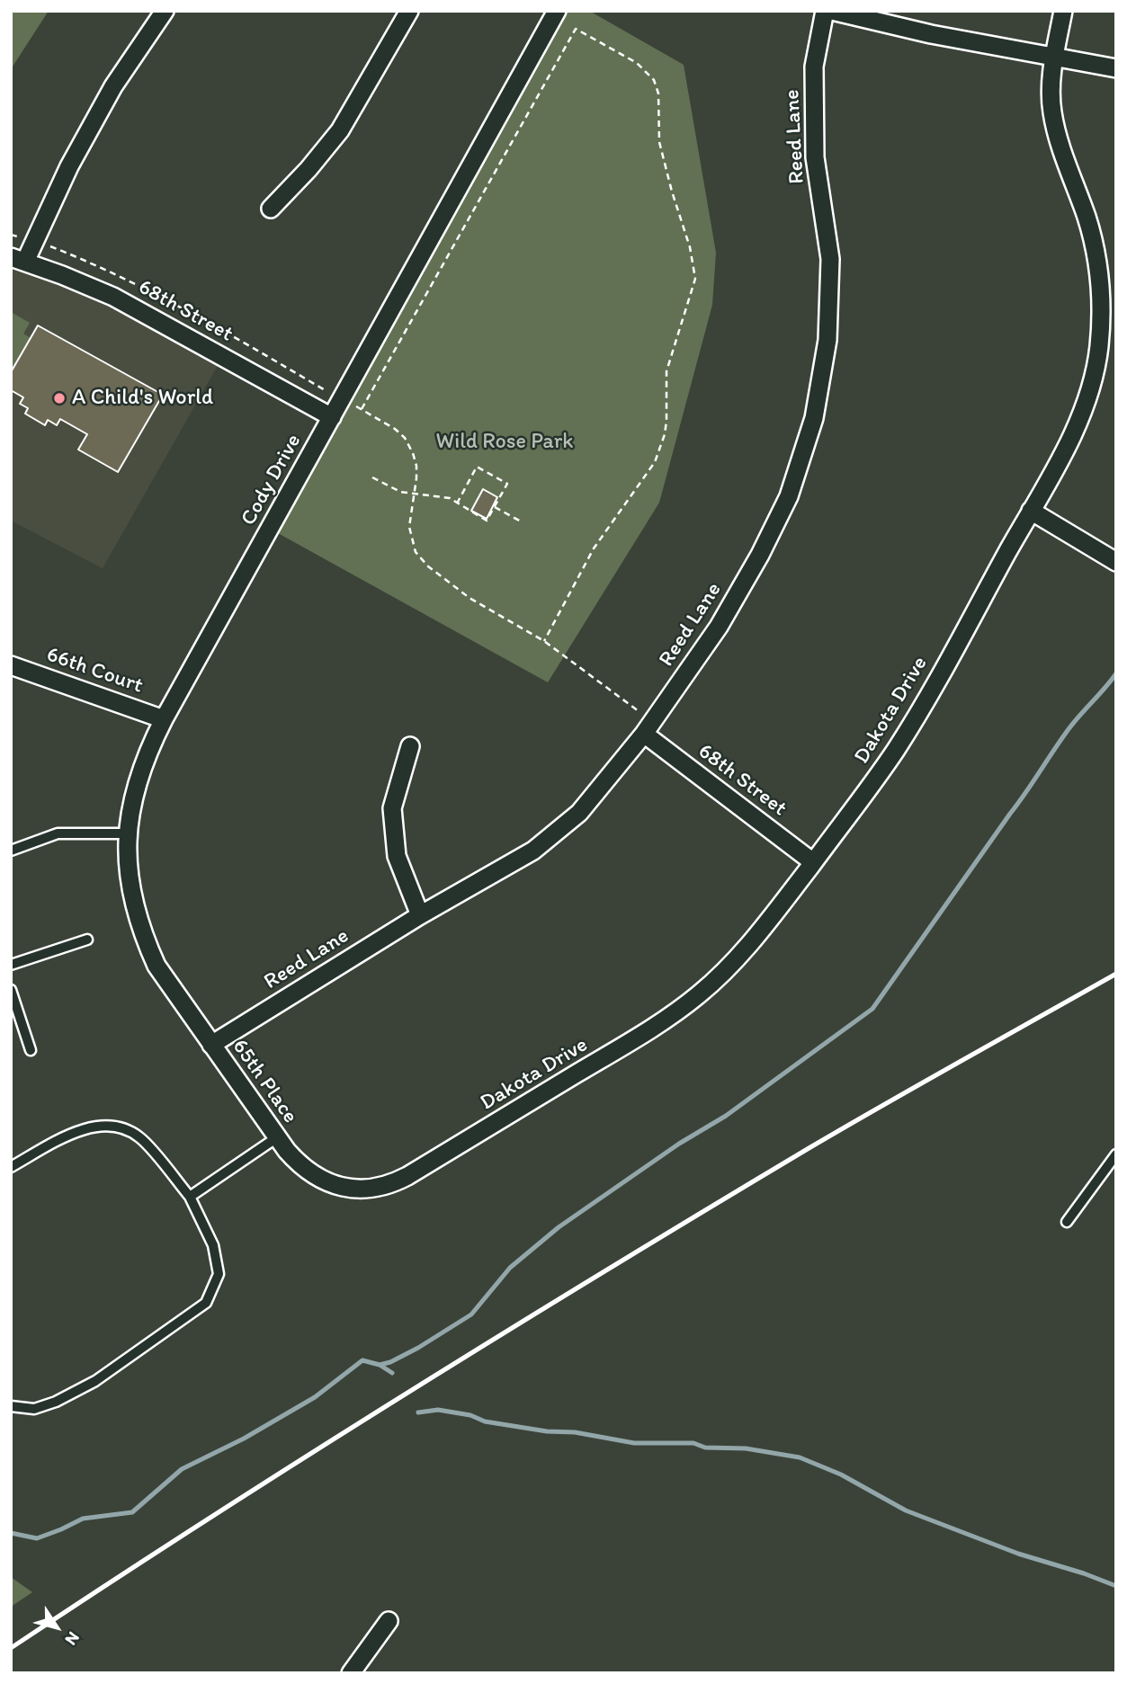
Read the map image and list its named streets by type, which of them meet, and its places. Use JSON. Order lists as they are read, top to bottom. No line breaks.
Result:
{"streets":{"street":["Reed Lane","68th Street","Cody Drive","66th Court","Dakota Drive","65th Place"]},"crossings":[["Reed Lane","68th Street"],["Reed Lane","65th Place"],["68th Street","Cody Drive"],["68th Street","Dakota Drive"],["Cody Drive","66th Court"],["Cody Drive","65th Place"],["Dakota Drive","65th Place"]],"parks":["Wild Rose Park"],"places":["A Child's World"],"north":"bottom right"}
